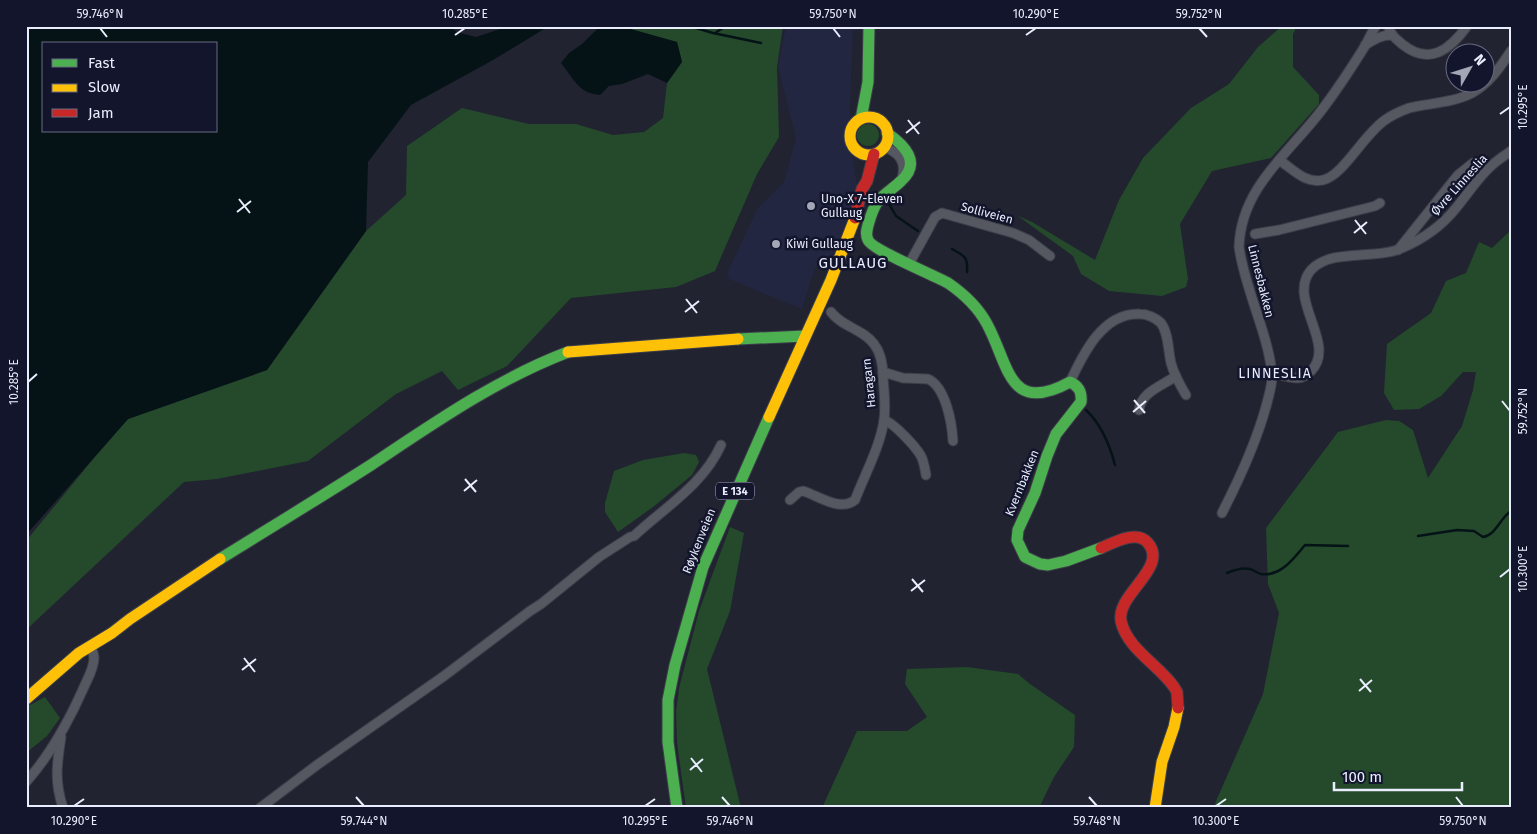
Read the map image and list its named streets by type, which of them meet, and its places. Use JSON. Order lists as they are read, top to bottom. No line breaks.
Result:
{"streets":{"main road":["Kvernbakken","E 134","Røykenveien"],"street":["Øvre Linneslia","Solliveien","Linnesbakken","Haragarn"]},"crossings":[["Øvre Linneslia","Linnesbakken"],["E 134","Røykenveien"]],"districts":["GULLAUG","LINNESLIA"],"places":["Uno-X 7-Eleven Gullaug","Kiwi Gullaug"],"legend":["Fast","Slow","Jam"],"scale_bar":"100 m","north":"top right","coordinates":["59.746°N","10.285°E","59.750°N","10.290°E","59.752°N","10.295°E","10.300°E","59.744°N","59.748°N"]}
